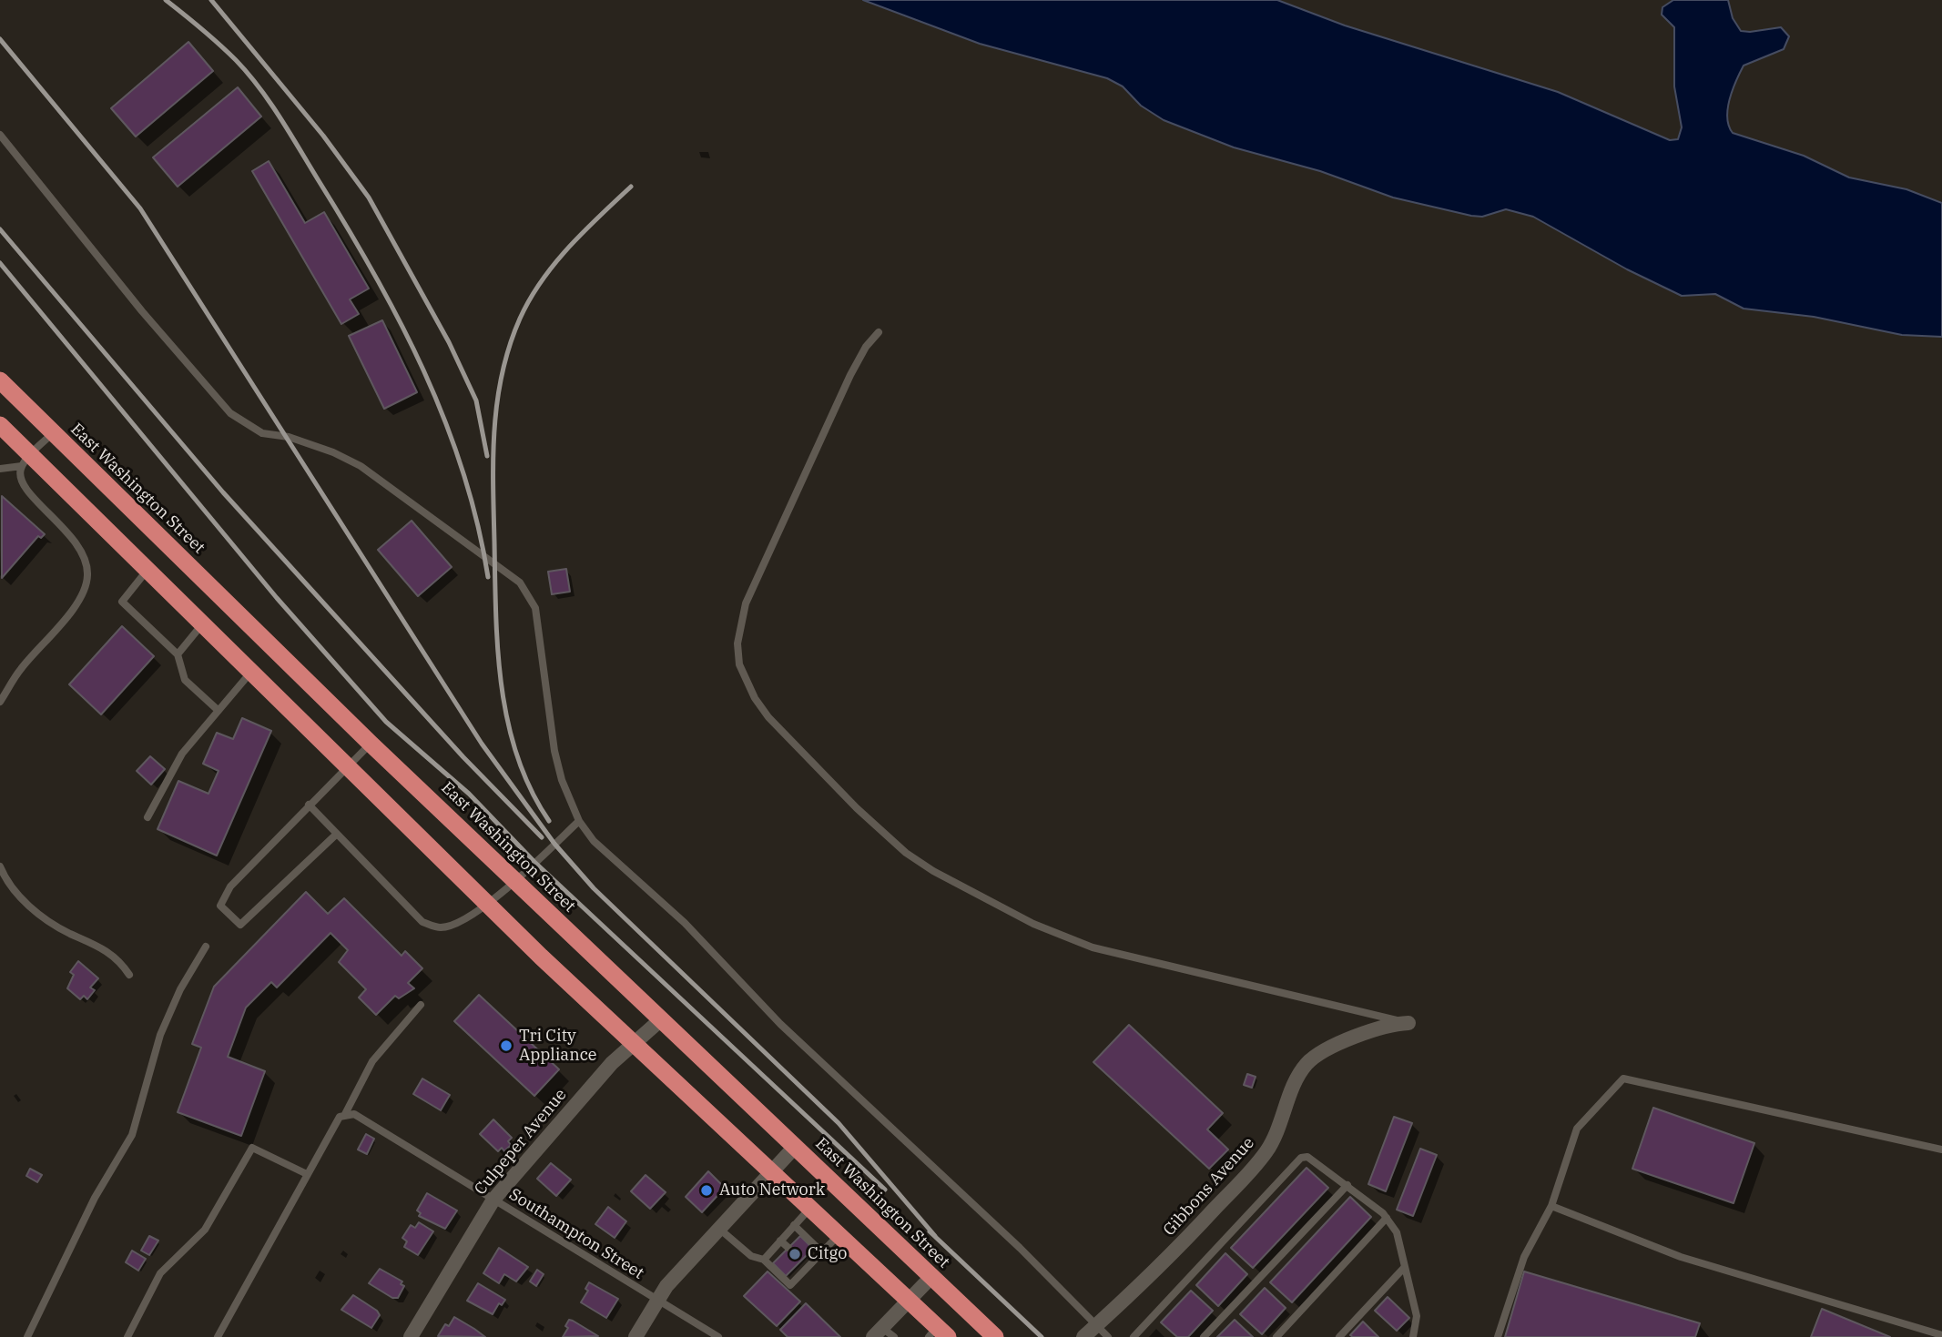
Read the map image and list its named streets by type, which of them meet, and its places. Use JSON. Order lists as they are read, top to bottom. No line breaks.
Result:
{"streets":{"highway":["East Washington Street"],"street":["Culpeper Avenue","Gibbons Avenue"],"lane":["Southampton Street"]},"crossings":[["East Washington Street","Culpeper Avenue"],["Culpeper Avenue","Southampton Street"]],"places":["Tri City Appliance","Auto Network","Citgo"]}
